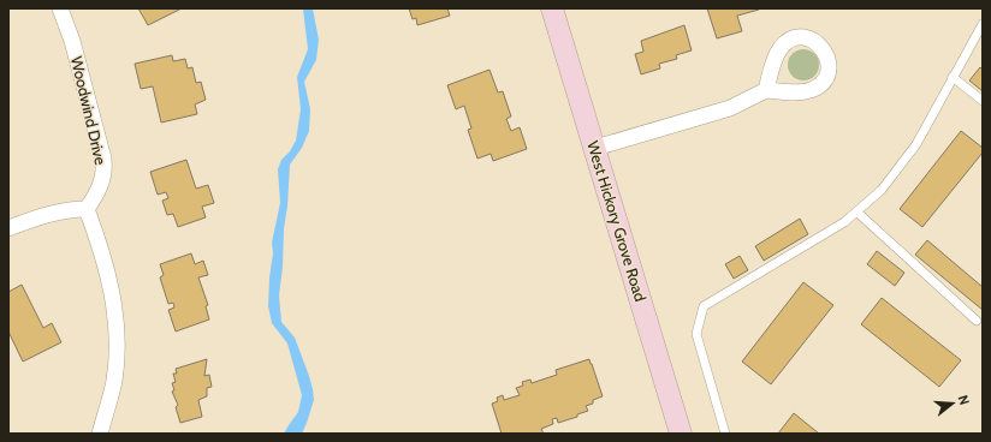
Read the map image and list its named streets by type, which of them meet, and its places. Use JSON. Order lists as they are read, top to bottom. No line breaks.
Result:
{"streets":{"street":["Woodwind Drive","West Hickory Grove Road"]},"north":"right"}
